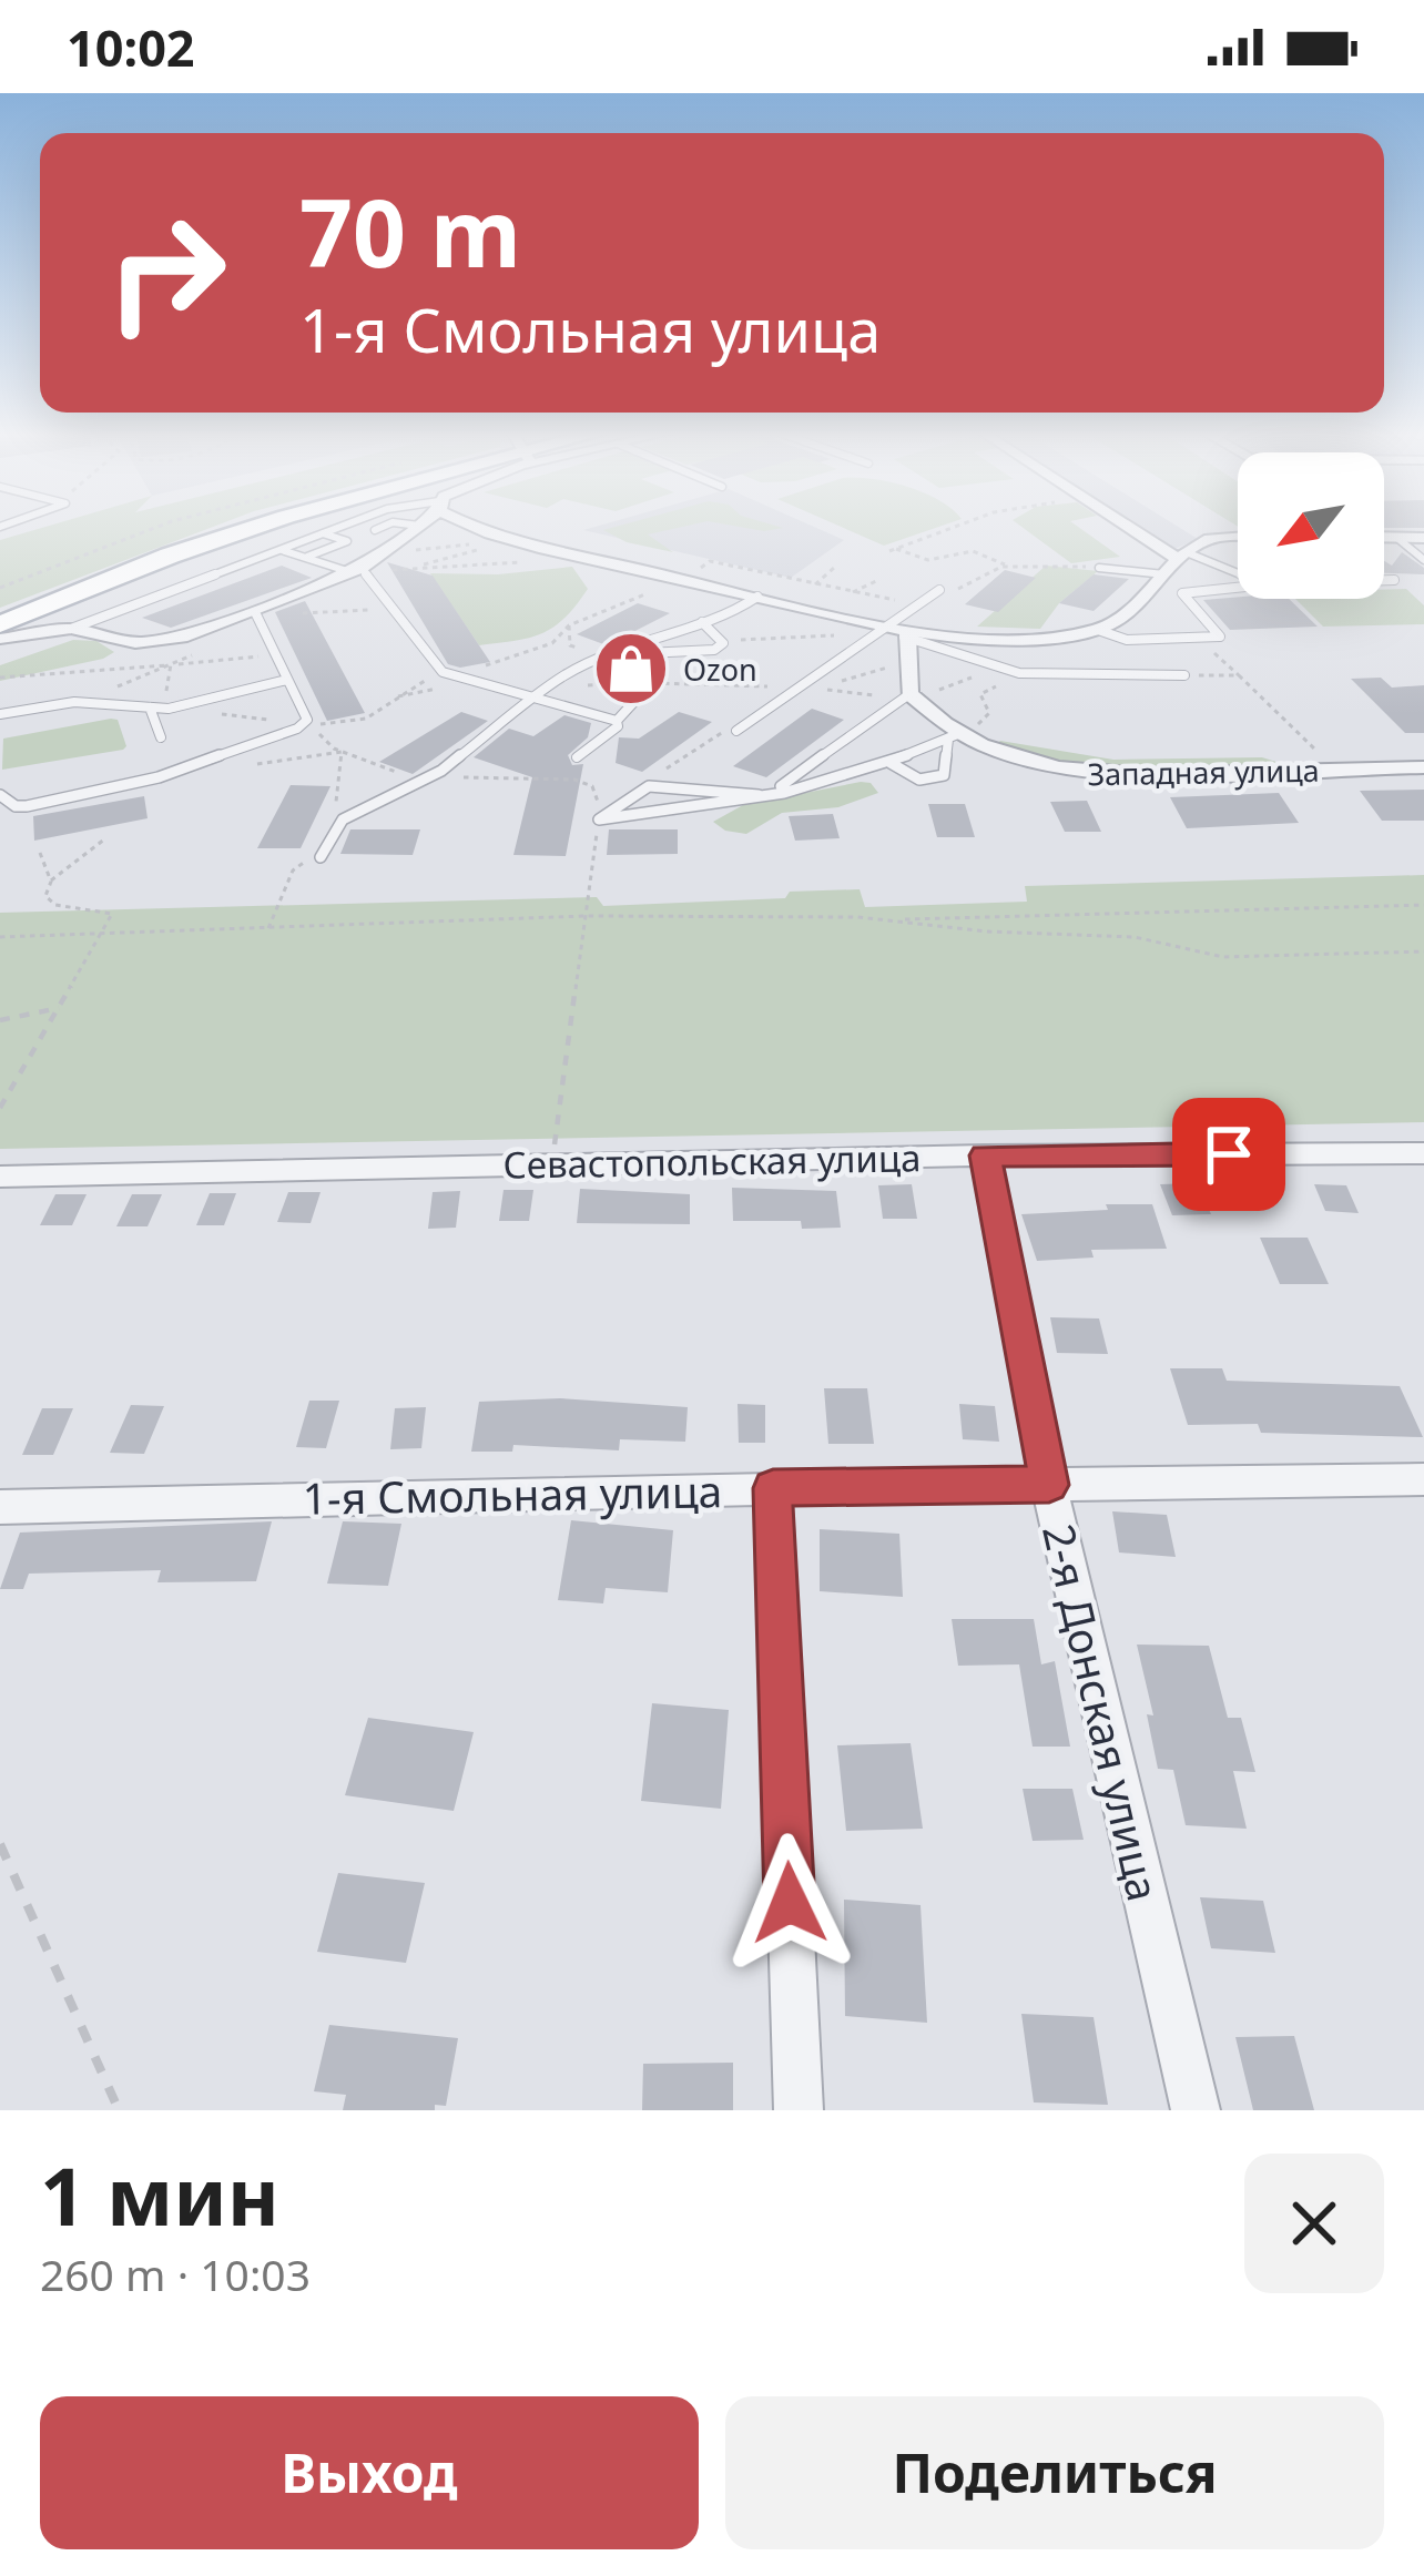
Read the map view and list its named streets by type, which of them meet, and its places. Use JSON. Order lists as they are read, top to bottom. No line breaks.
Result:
{"streets":{"street":["Западная улица","Севастопольская улица","1-я Смольная улица","2-я Донская улица"]},"crossings":[["Севастопольская улица","2-я Донская улица"],["1-я Смольная улица","2-я Донская улица"]],"places":{"shop":["Ozon"]},"north":"bottom left","page":{"status":"10:02","turn":["70 m","1-я Смольная улица"],"heading":["1 мин","260 m · 10:03"],"buttons":["Выход","Поделиться"]}}
